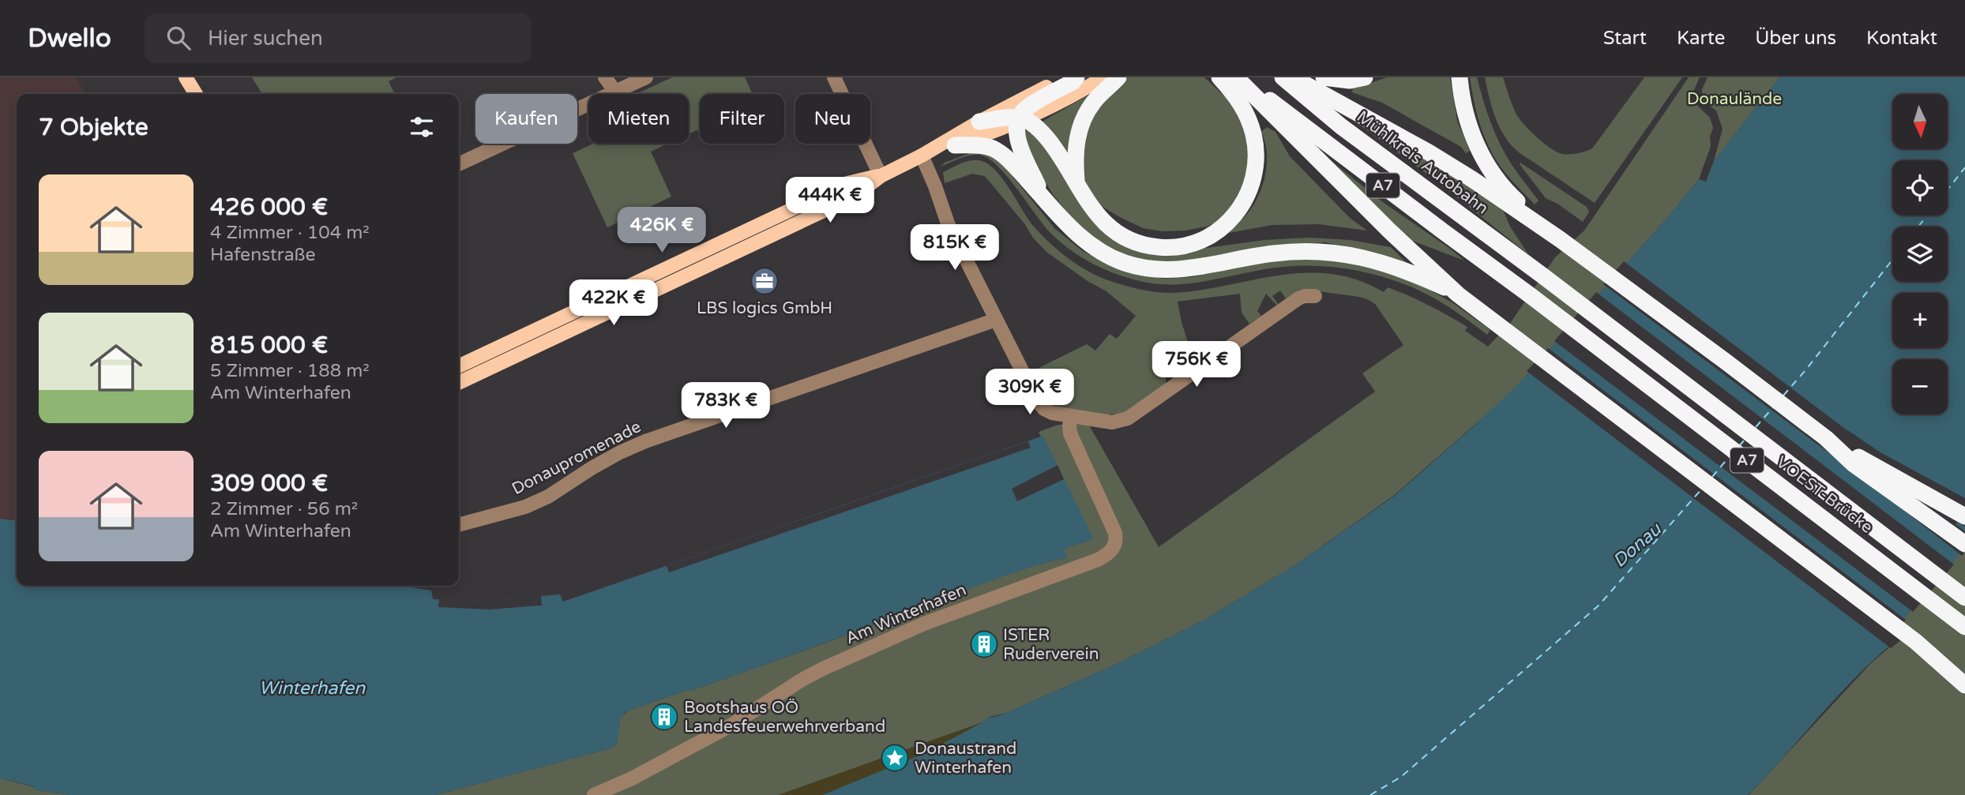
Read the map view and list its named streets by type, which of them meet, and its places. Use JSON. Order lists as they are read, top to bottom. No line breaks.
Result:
{"streets":{"highway":["Mühlkreis Autobahn","A7","VOEST-Brücke"],"street":["Donaupromenade","Am Winterhafen"]},"crossings":[["Mühlkreis Autobahn","VOEST-Brücke"]],"water":["Donau","Winterhafen"],"parks":["Donaulände"],"places":{"office":["LBS logics GmbH"],"building":["ISTER Ruderverein","Bootshaus OÖ Landesfeuerwehrverband"],"place":["Donaustrand Winterhafen"]},"north":"bottom","page":{"header":"Dwello","search":"Hier suchen","nav":["Start","Karte","Über uns","Kontakt"],"map_buttons":["+","−"],"chip":["Kaufen","Mieten","Filter","Neu"],"heading":"7 Objekte","list":[{"name":"426 000 €","note":"4 Zimmer · 104 m² · Hafenstraße"},{"name":"815 000 €","note":"5 Zimmer · 188 m² · Am Winterhafen"},{"name":"309 000 €","note":"2 Zimmer · 56 m² · Am Winterhafen"}],"price":["444K €","426K €","815K €","422K €","756K €","309K €","783K €"]}}
